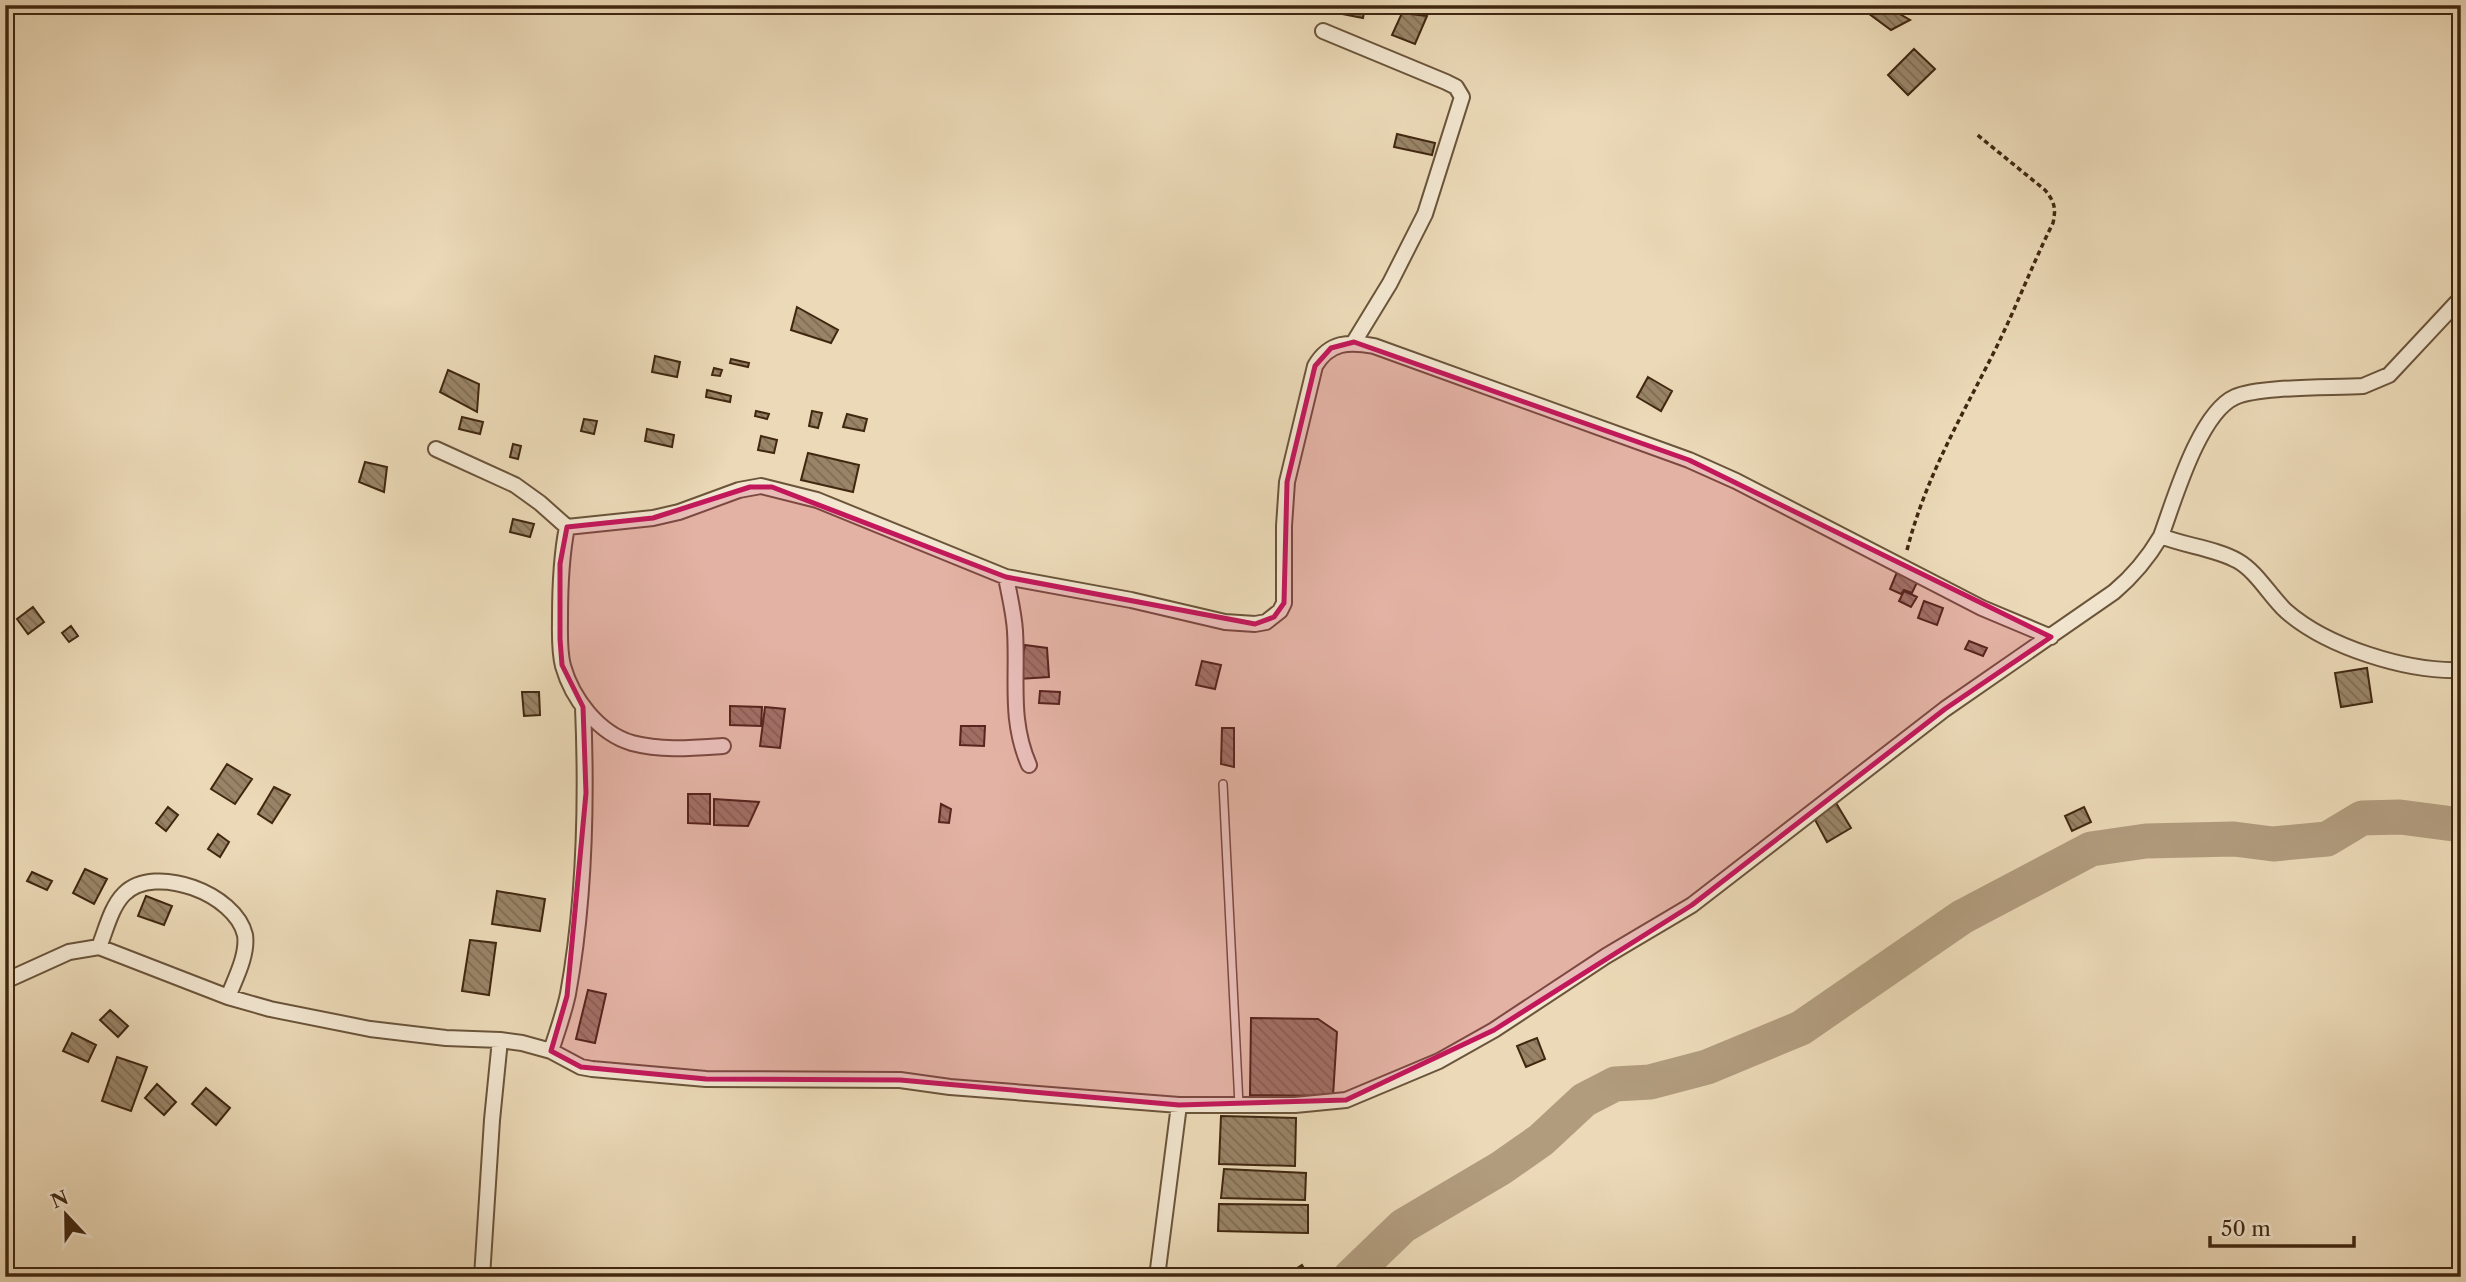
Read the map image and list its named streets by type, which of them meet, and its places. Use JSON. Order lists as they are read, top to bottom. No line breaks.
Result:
{"scale_bar":"50 m","north":"top"}
